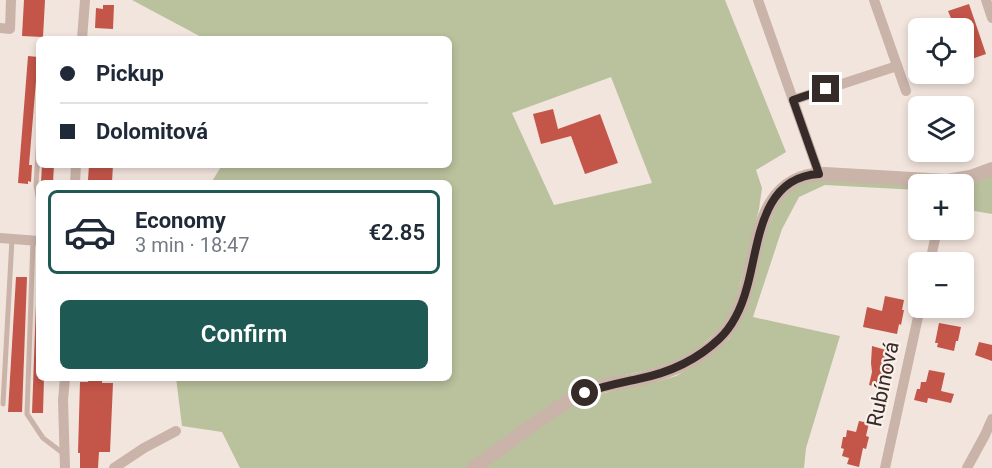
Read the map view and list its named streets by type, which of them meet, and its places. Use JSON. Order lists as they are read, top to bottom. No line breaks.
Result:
{"streets":{"street":["Rubínová"]},"page":{"map_buttons":["+","−"],"banner":["Pickup","Dolomitová"],"list":[{"name":"Economy","note":"3 min · 18:47","value":"€2.85"}],"buttons":"Confirm"}}
